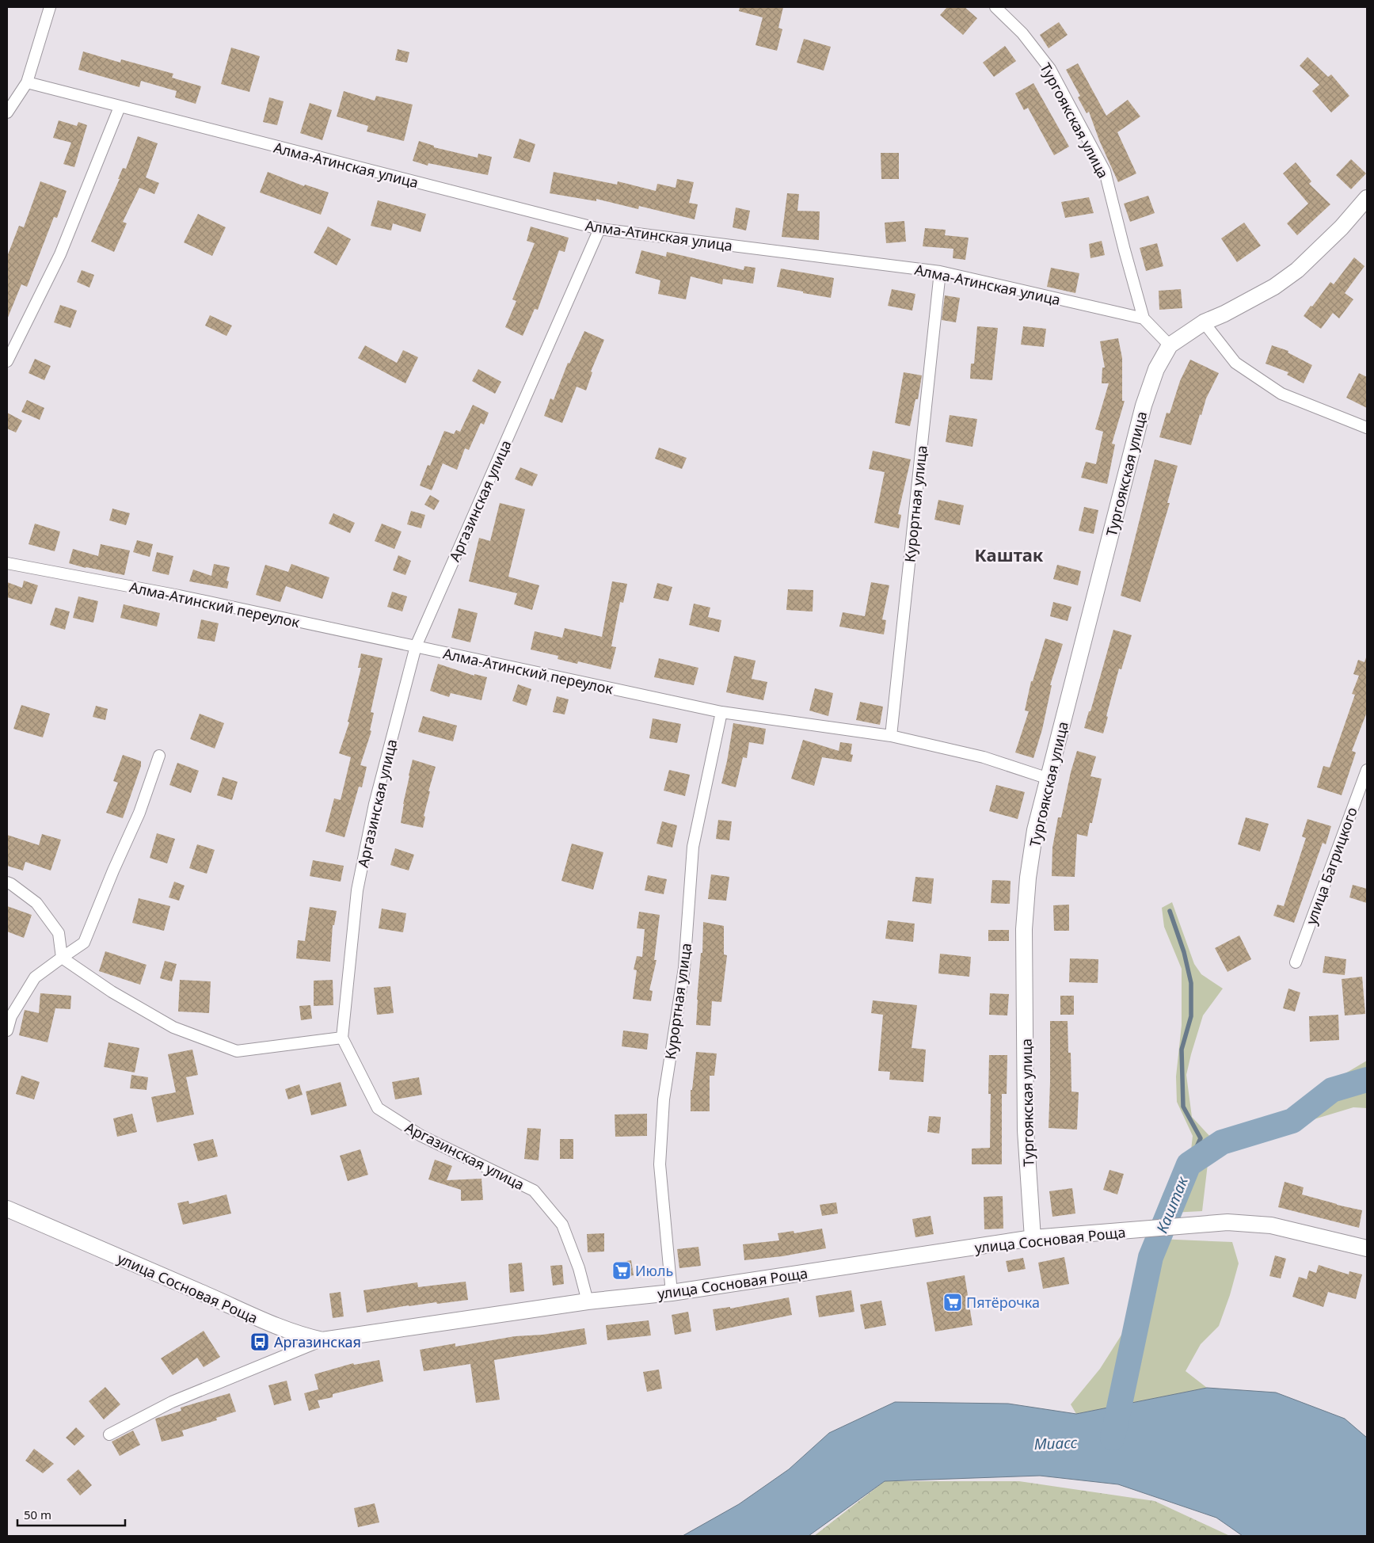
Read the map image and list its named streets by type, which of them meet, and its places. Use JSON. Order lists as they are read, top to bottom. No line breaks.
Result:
{"streets":{"main road":["Тургоякская улица","улица Сосновая Роща"],"street":["Алма-Атинская улица","Аргазинская улица","Курортная улица","Алма-Атинский переулок","улица Багрицкого"]},"crossings":[["Тургоякская улица","Алма-Атинская улица"],["Тургоякская улица","Алма-Атинский переулок"],["Тургоякская улица","улица Сосновая Роща"],["Алма-Атинская улица","Аргазинская улица"],["Алма-Атинская улица","Курортная улица"],["Аргазинская улица","Алма-Атинский переулок"],["Аргазинская улица","улица Сосновая Роща"],["Курортная улица","Алма-Атинский переулок"],["Курортная улица","улица Сосновая Роща"]],"districts":["Каштак"],"water":["Каштак","Миасс"],"places":{"supermarket":["Июль","Пятёрочка"],"bus stop":["Аргазинская"]},"scale_bar":"50 m"}
